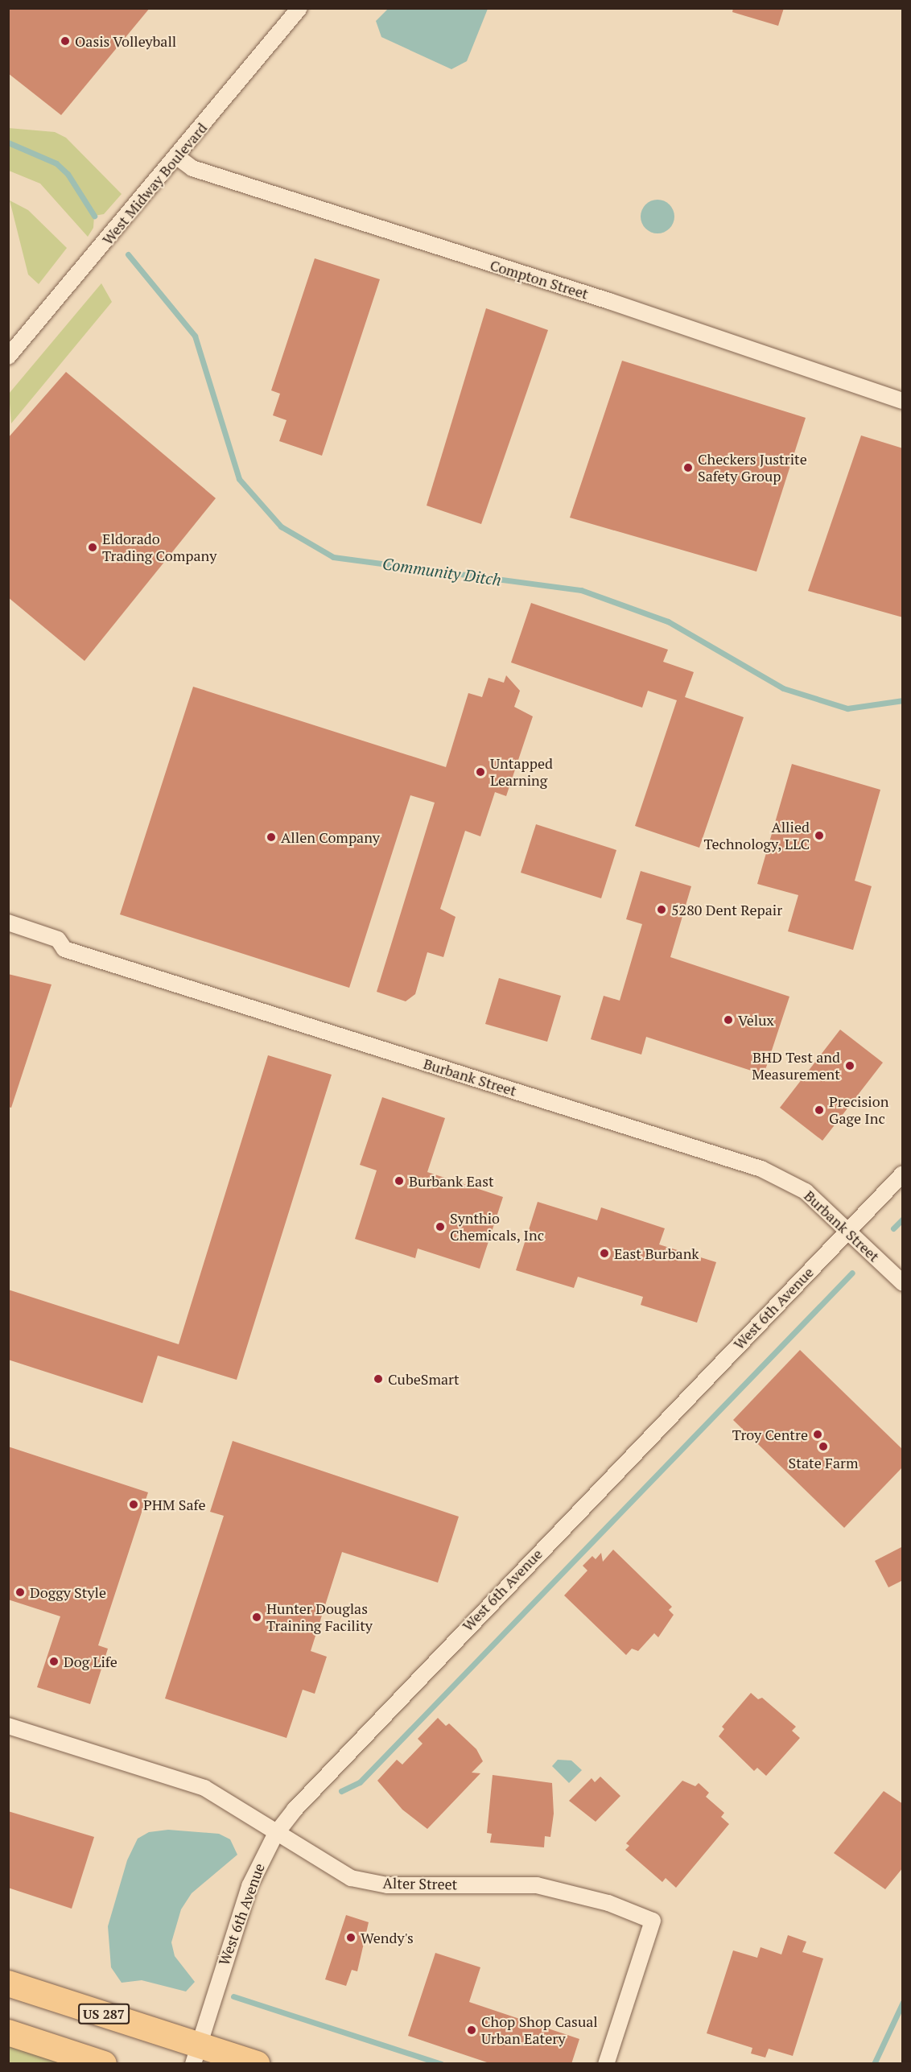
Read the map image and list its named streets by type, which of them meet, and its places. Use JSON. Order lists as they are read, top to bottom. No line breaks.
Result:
{"streets":{"main road":["US 287"],"street":["West Midway Boulevard","Compton Street","Burbank Street","West 6th Avenue","Alter Street"]},"crossings":[["West Midway Boulevard","Compton Street"],["Burbank Street","West 6th Avenue"],["West 6th Avenue","Alter Street"],["West 6th Avenue","US 287"]],"water":["Community Ditch"],"places":["Oasis Volleyball","Checkers Justrite Safety Group","Eldorado Trading Company","Untapped Learning","Allied Technology, LLC","Allen Company","5280 Dent Repair","Velux","BHD Test and Measurement","Precision Gage Inc","Burbank East","Synthio Chemicals, Inc","East Burbank","CubeSmart","Troy Centre","State Farm","PHM Safe","Doggy Style","Hunter Douglas Training Facility","Dog Life","Wendy's","Chop Shop Casual Urban Eatery"]}
